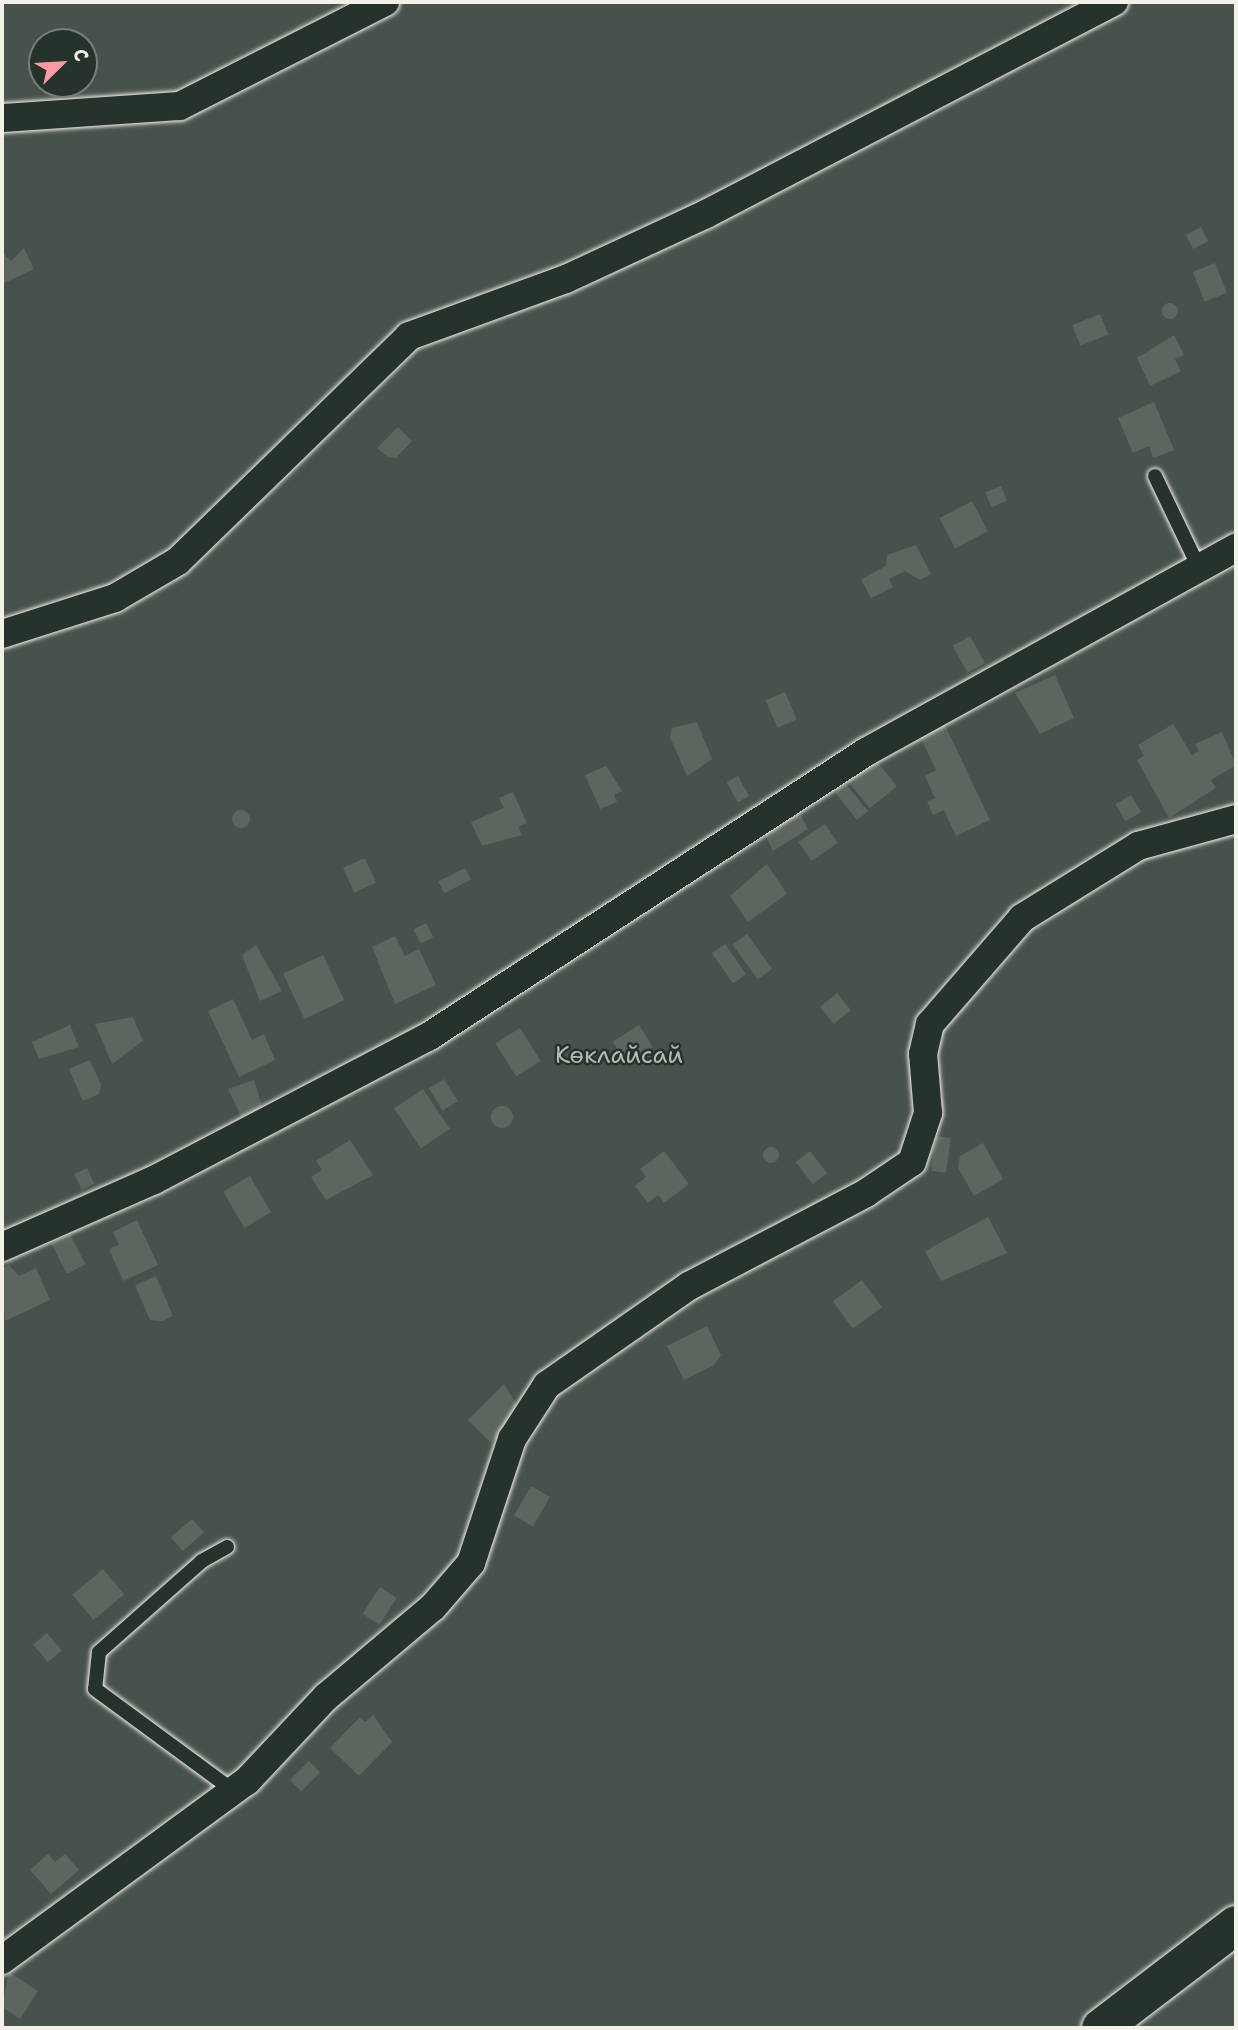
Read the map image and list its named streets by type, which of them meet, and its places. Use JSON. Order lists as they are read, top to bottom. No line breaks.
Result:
{"parks":["Көклайсай"],"north":"top right"}
